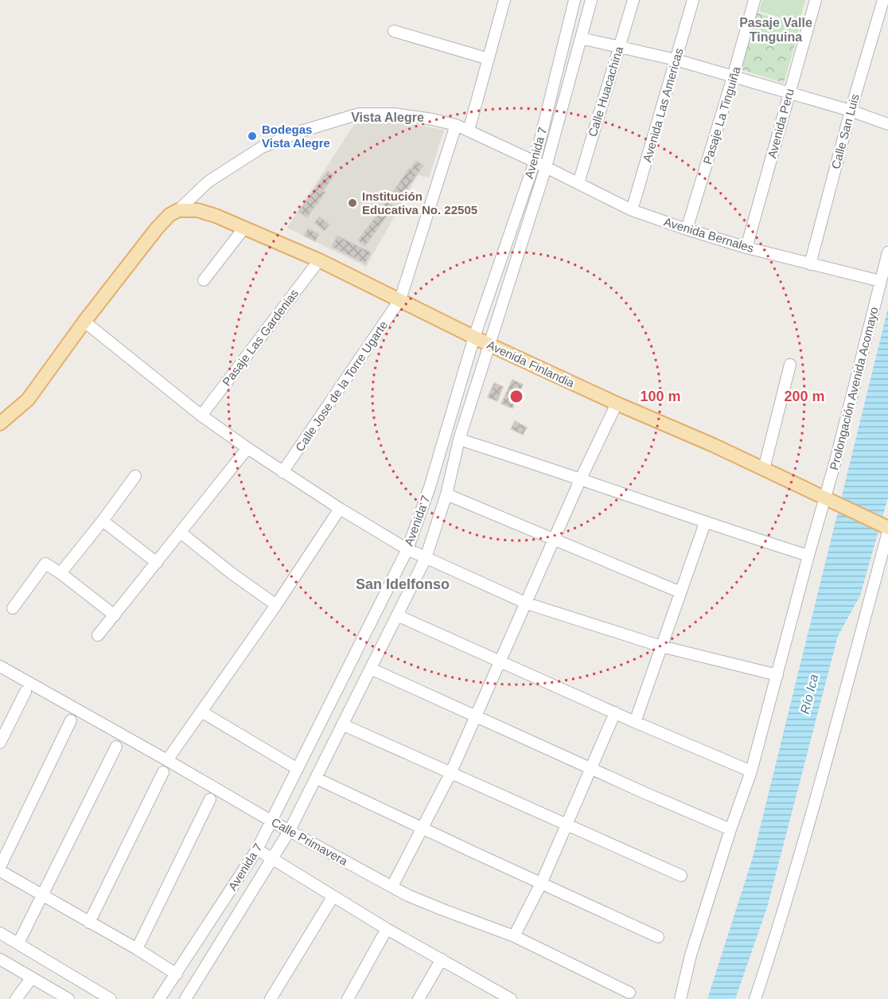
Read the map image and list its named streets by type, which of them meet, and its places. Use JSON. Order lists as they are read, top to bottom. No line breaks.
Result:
{"streets":{"main road":["Avenida Finlandia"],"street":["Calle Huacachina","Avenida Las Americas","Pasaje La Tinguiña","Avenida Peru","Calle San Luis","Avenida 7","Avenida Bernales","Pasaje Las Gardenias","Calle Jose de la Torre Ugarte","Prolongación Avenida Acomayo","Calle Primavera"]},"crossings":[["Calle Huacachina","Avenida Bernales"],["Avenida Las Americas","Avenida Bernales"],["Pasaje La Tinguiña","Avenida Bernales"],["Avenida Peru","Avenida Bernales"],["Calle San Luis","Avenida Bernales"],["Avenida 7","Avenida Bernales"],["Avenida 7","Avenida Finlandia"],["Avenida 7","Calle Primavera"],["Avenida Bernales","Avenida Finlandia"],["Avenida Bernales","Calle Jose de la Torre Ugarte"],["Avenida Bernales","Prolongación Avenida Acomayo"],["Pasaje Las Gardenias","Avenida Finlandia"],["Avenida Finlandia","Calle Jose de la Torre Ugarte"],["Avenida Finlandia","Prolongación Avenida Acomayo"]],"districts":["Pasaje Valle Tinguina","Vista Alegre","San Idelfonso"],"water":["Río Ica"],"places":["Bodegas Vista Alegre","Institución Educativa No. 22505"],"rings":["100 m","200 m"]}
